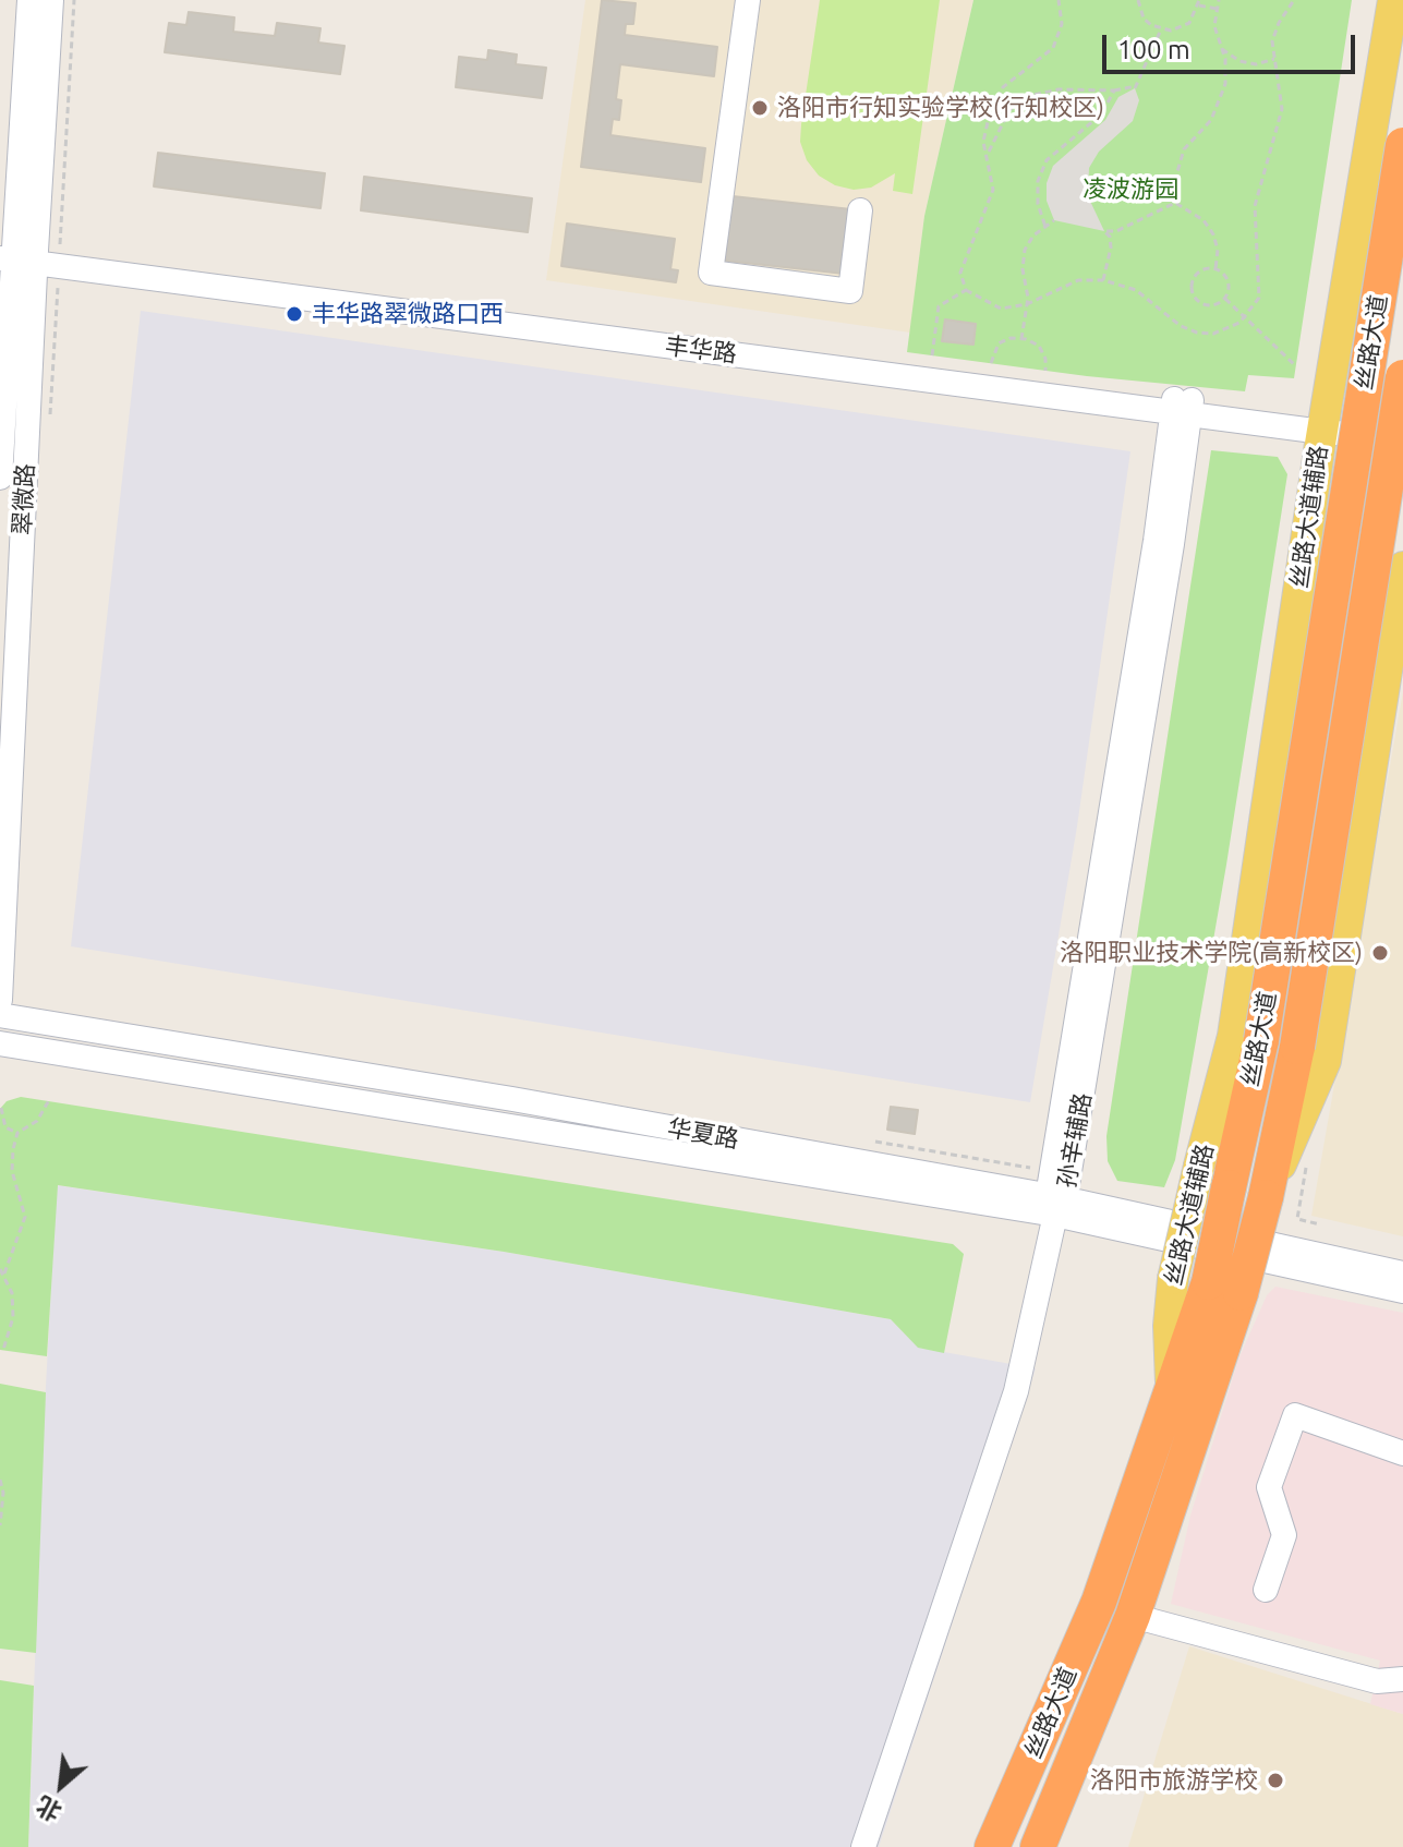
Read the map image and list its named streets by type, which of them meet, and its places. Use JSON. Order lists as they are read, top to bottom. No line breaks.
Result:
{"streets":{"highway":["丝路大道"],"main road":["丝路大道辅路"],"street":["丰华路","翠微路","华夏路","孙辛辅路"]},"crossings":[["丝路大道","丝路大道辅路"],["丰华路","翠微路"],["丰华路","丝路大道辅路"],["丰华路","孙辛辅路"],["华夏路","孙辛辅路"]],"parks":["凌波游园"],"places":["洛阳市行知实验学校(行知校区)","丰华路翠微路口西","洛阳职业技术学院(高新校区)","洛阳市旅游学校"],"scale_bar":"100 m","north":"bottom left"}
